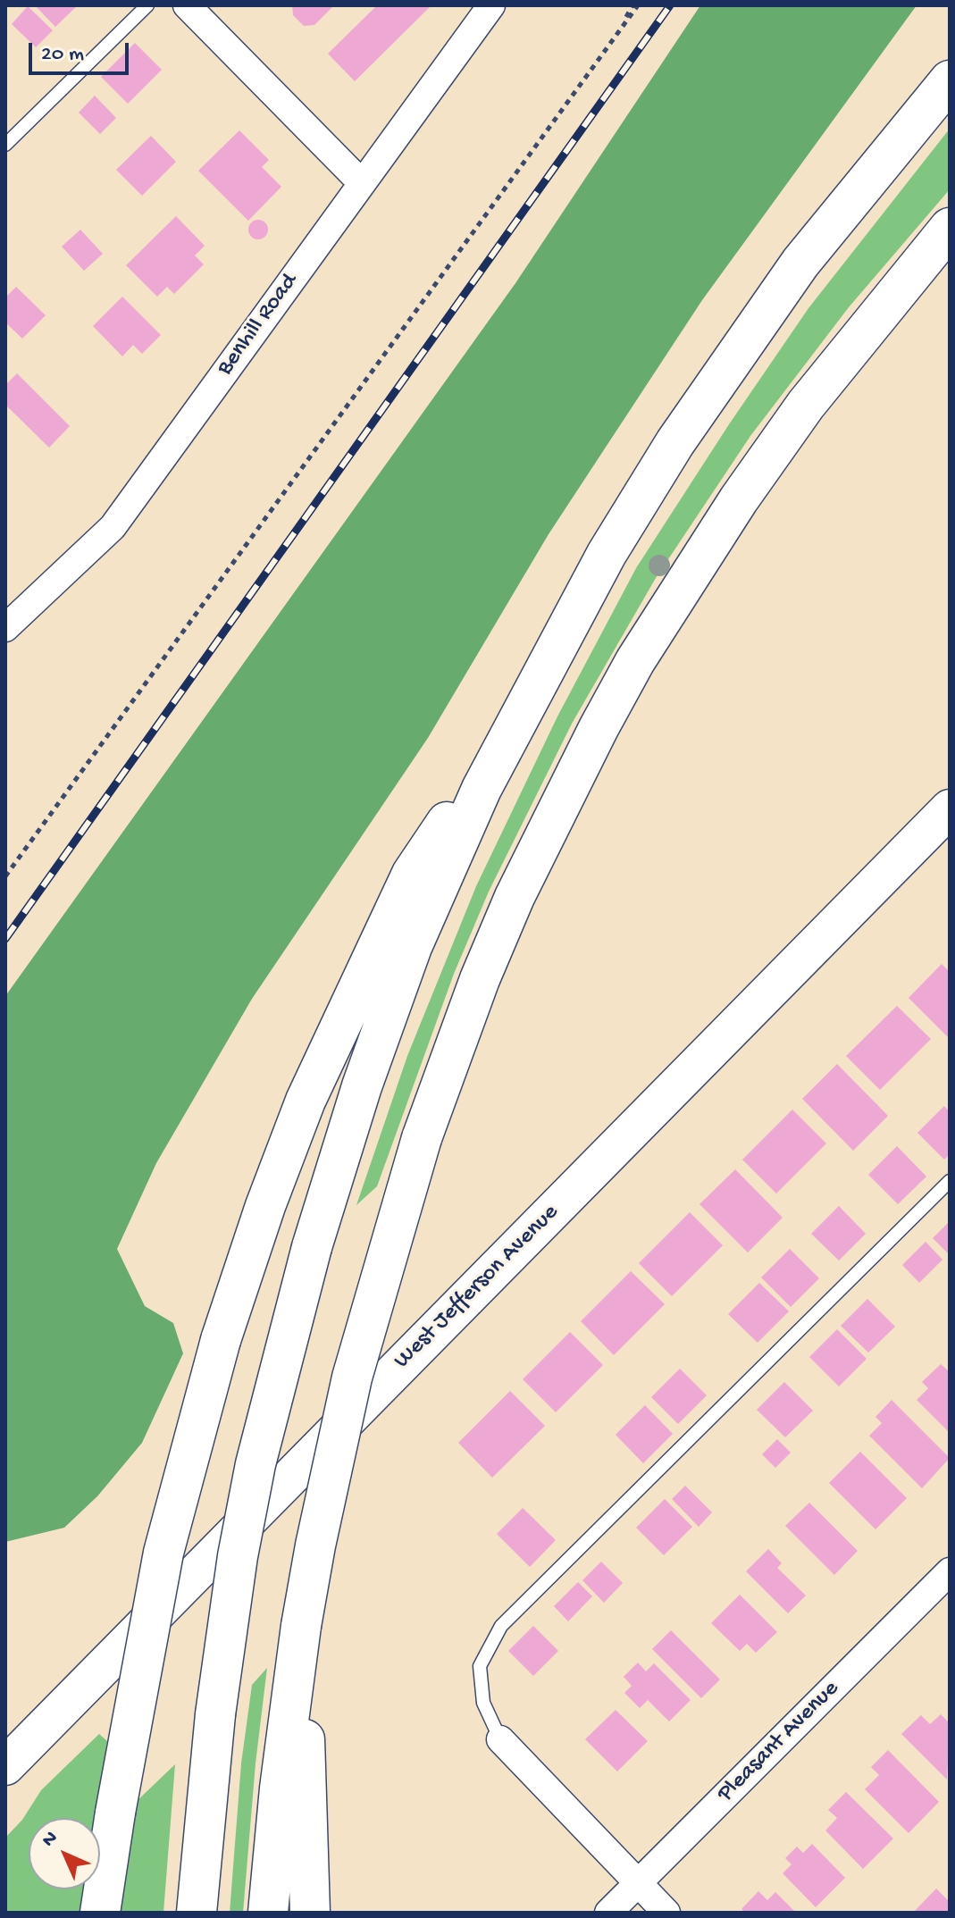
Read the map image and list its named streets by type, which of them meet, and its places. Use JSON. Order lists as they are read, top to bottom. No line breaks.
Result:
{"streets":{"street":["Benhill Road","West Jefferson Avenue","Pleasant Avenue"]},"scale_bar":"20 m","north":"top left"}
